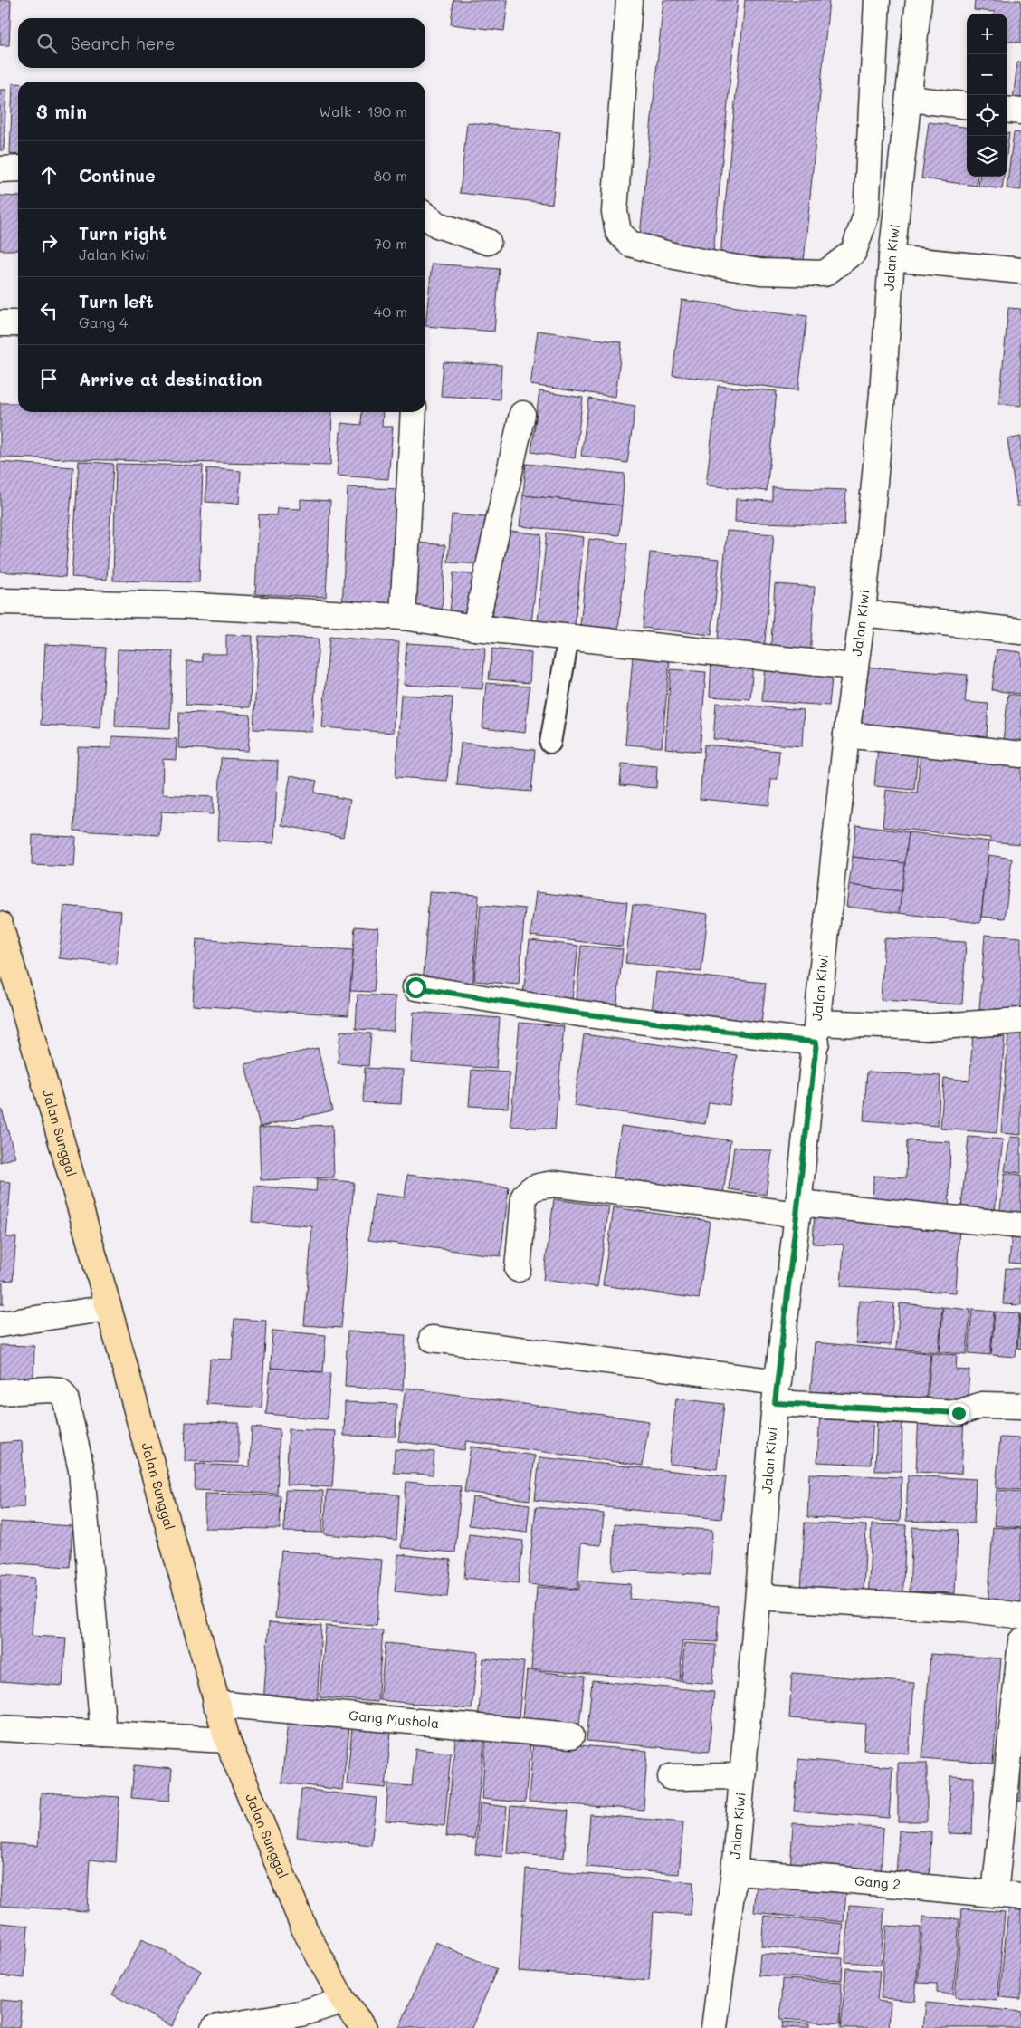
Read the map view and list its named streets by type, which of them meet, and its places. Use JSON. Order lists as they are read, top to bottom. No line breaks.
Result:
{"streets":{"main road":["Jalan Sunggal"],"street":["Jalan Kiwi","Gang Mushola","Gang 2"]},"crossings":[["Jalan Kiwi","Gang 2"],["Jalan Sunggal","Gang Mushola"]],"page":{"map_buttons":["+","−"],"search":"Search here","heading":["3 min","Walk · 190 m"],"list":[["Continue","80 m"],["Turn right","Jalan Kiwi","70 m"],["Turn left","Gang 4","40 m"],"Arrive at destination"]}}
